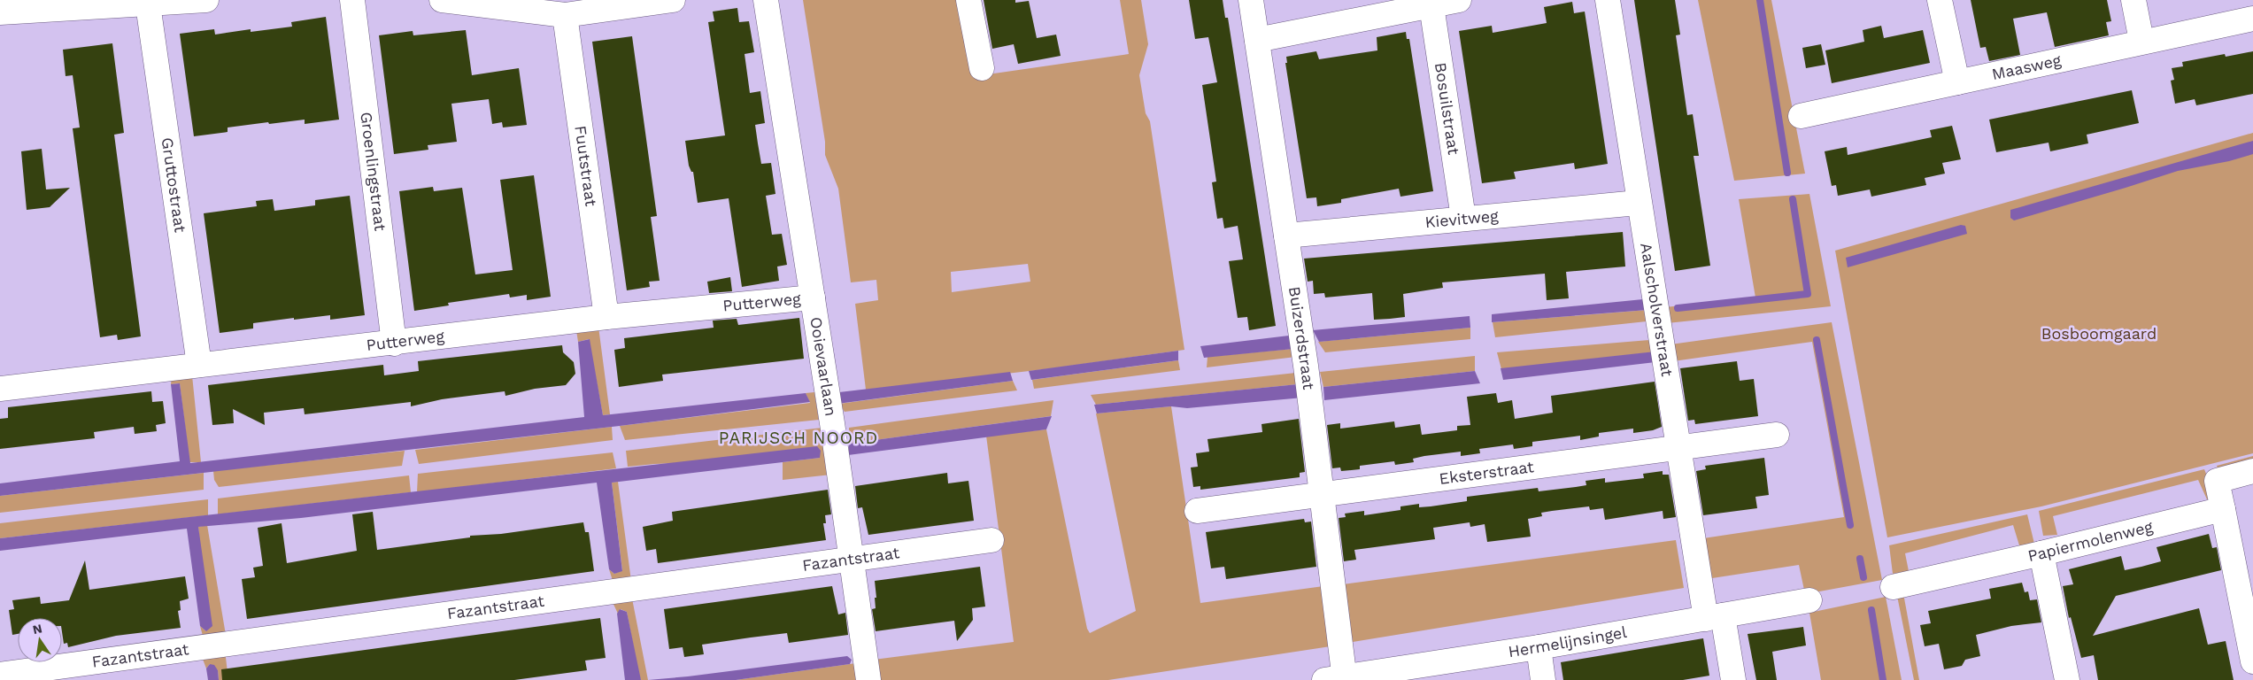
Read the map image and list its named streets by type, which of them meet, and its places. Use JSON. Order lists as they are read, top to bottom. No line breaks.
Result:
{"streets":{"street":["Maasweg","Bosuilstraat","Fuutstraat","Groenlingstraat","Gruttostraat","Kievitweg","Putterweg","Aalscholverstraat","Buizerdstraat","Ooievaarlaan","Eksterstraat","Papiermolenweg","Fazantstraat","Hermelijnsingel"]},"crossings":[["Bosuilstraat","Kievitweg"],["Fuutstraat","Putterweg"],["Groenlingstraat","Putterweg"],["Gruttostraat","Putterweg"],["Kievitweg","Aalscholverstraat"],["Kievitweg","Buizerdstraat"],["Putterweg","Ooievaarlaan"],["Aalscholverstraat","Eksterstraat"],["Aalscholverstraat","Hermelijnsingel"],["Buizerdstraat","Eksterstraat"],["Buizerdstraat","Hermelijnsingel"],["Ooievaarlaan","Fazantstraat"]],"districts":["PARIJSCH NOORD"],"parks":["Bosboomgaard"],"north":"top"}
